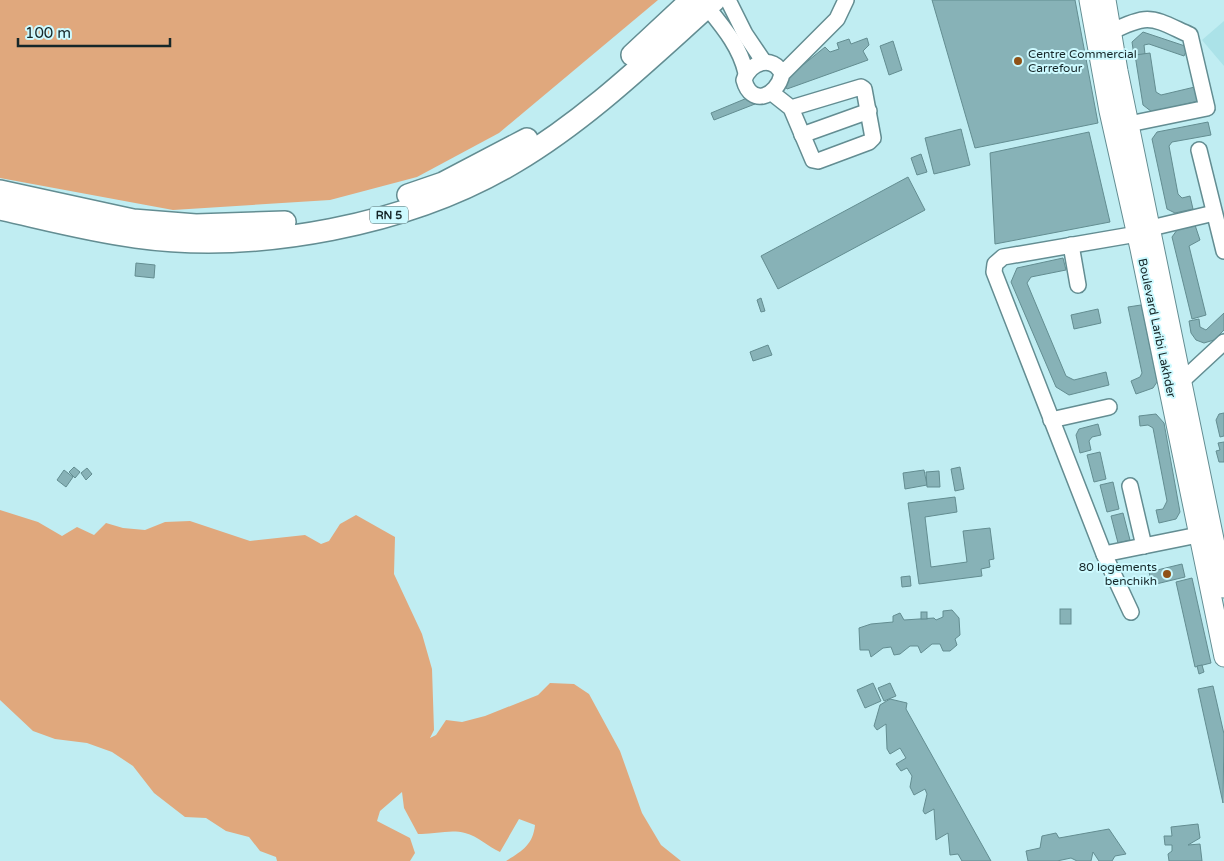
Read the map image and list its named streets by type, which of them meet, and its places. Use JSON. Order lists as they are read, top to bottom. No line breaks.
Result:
{"streets":{"highway":["RN 5"],"main road":["Boulevard Laribi Lakhder"]},"places":["Centre Commercial Carrefour","80 logements benchikh"],"scale_bar":"100 m"}
